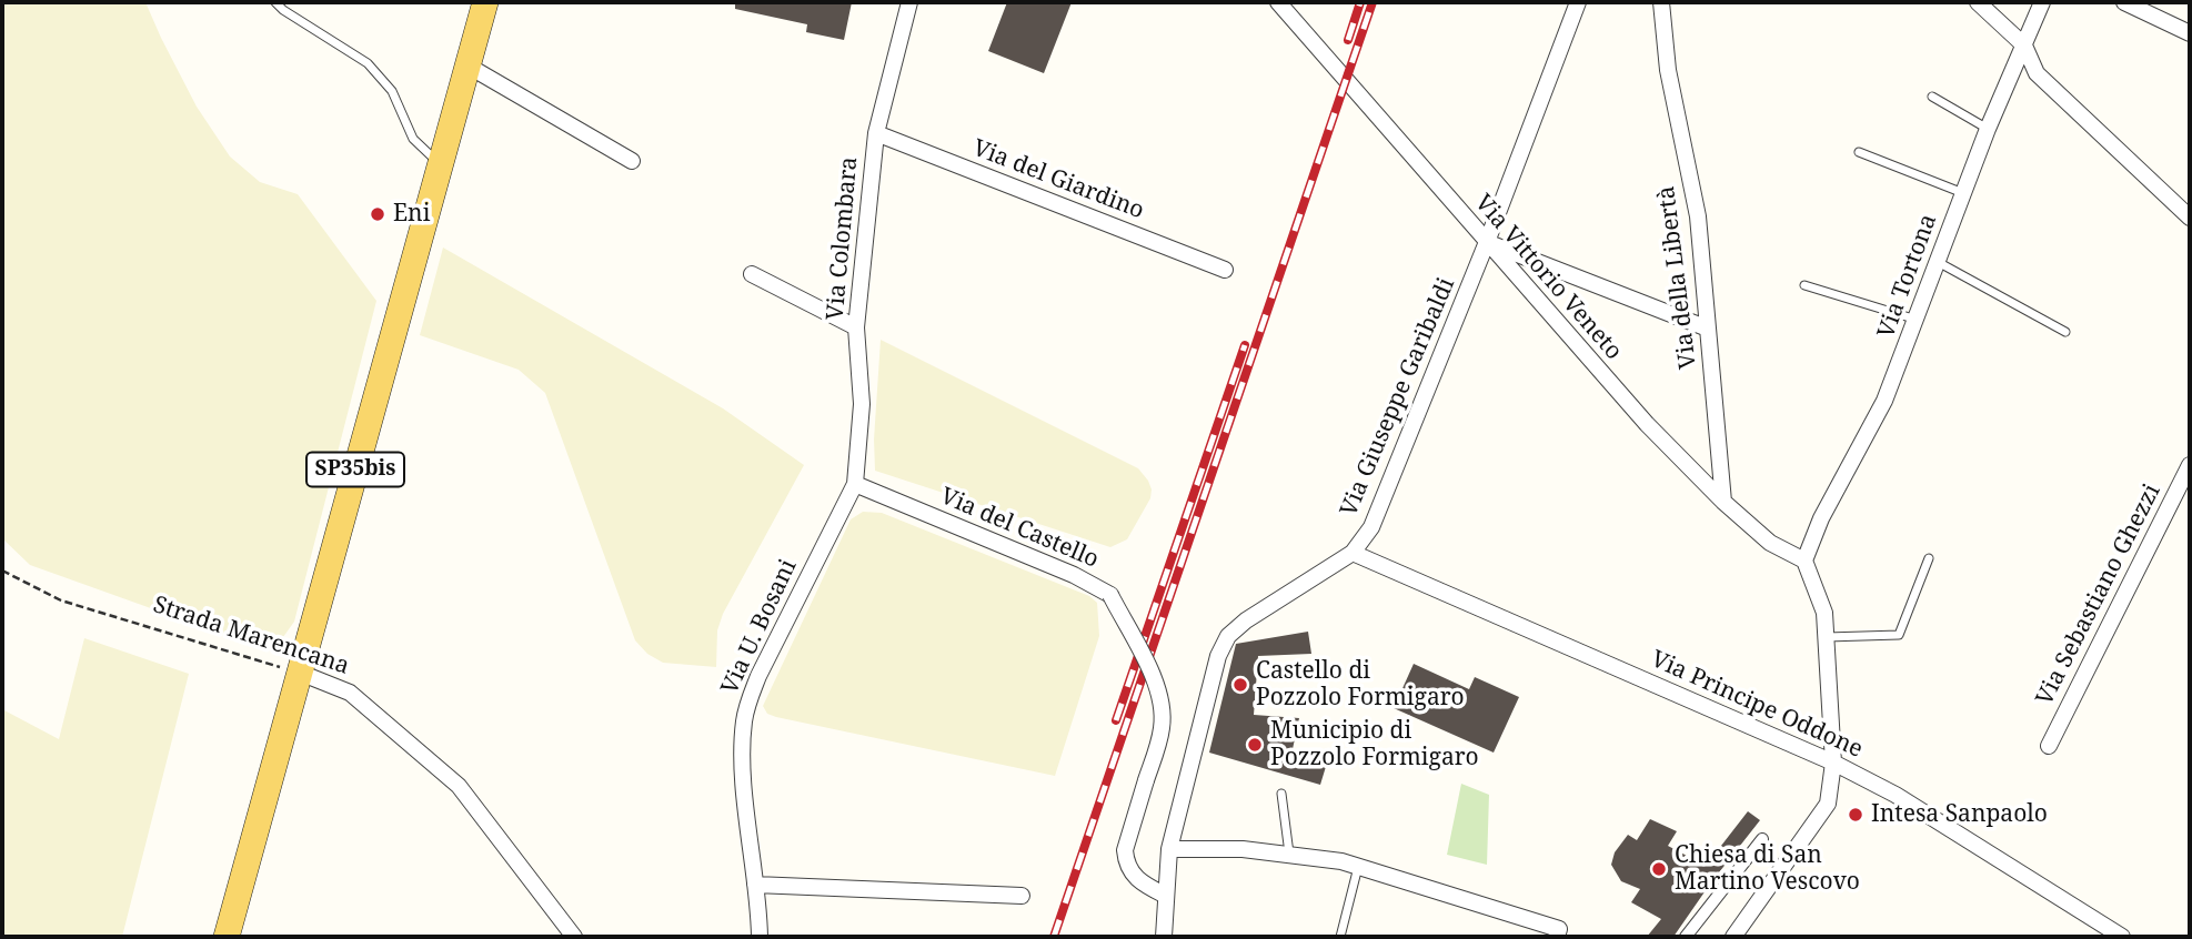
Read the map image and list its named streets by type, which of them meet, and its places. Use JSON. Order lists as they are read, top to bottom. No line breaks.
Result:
{"streets":{"main road":["SP35bis"],"street":["Via del Giardino","Via Colombara","Via Tortona","Via Vittorio Veneto","Via della Libertà","Via Giuseppe Garibaldi","Via del Castello","Via Sebastiano Ghezzi","Via U. Bosani","Strada Marencana","Via Principe Oddone"]},"crossings":[["Via del Giardino","Via Colombara"],["Via Colombara","Via del Castello"],["Via Colombara","Via U. Bosani"],["Via Tortona","Via Vittorio Veneto"],["Via Vittorio Veneto","Via della Libertà"],["Via Vittorio Veneto","Via Giuseppe Garibaldi"],["Via Giuseppe Garibaldi","Via del Castello"],["Via Giuseppe Garibaldi","Via Principe Oddone"],["SP35bis","Strada Marencana"],["Via del Castello","Via U. Bosani"]],"places":["Eni","Castello di Pozzolo Formigaro","Municipio di Pozzolo Formigaro","Intesa Sanpaolo","Chiesa di San Martino Vescovo"]}
